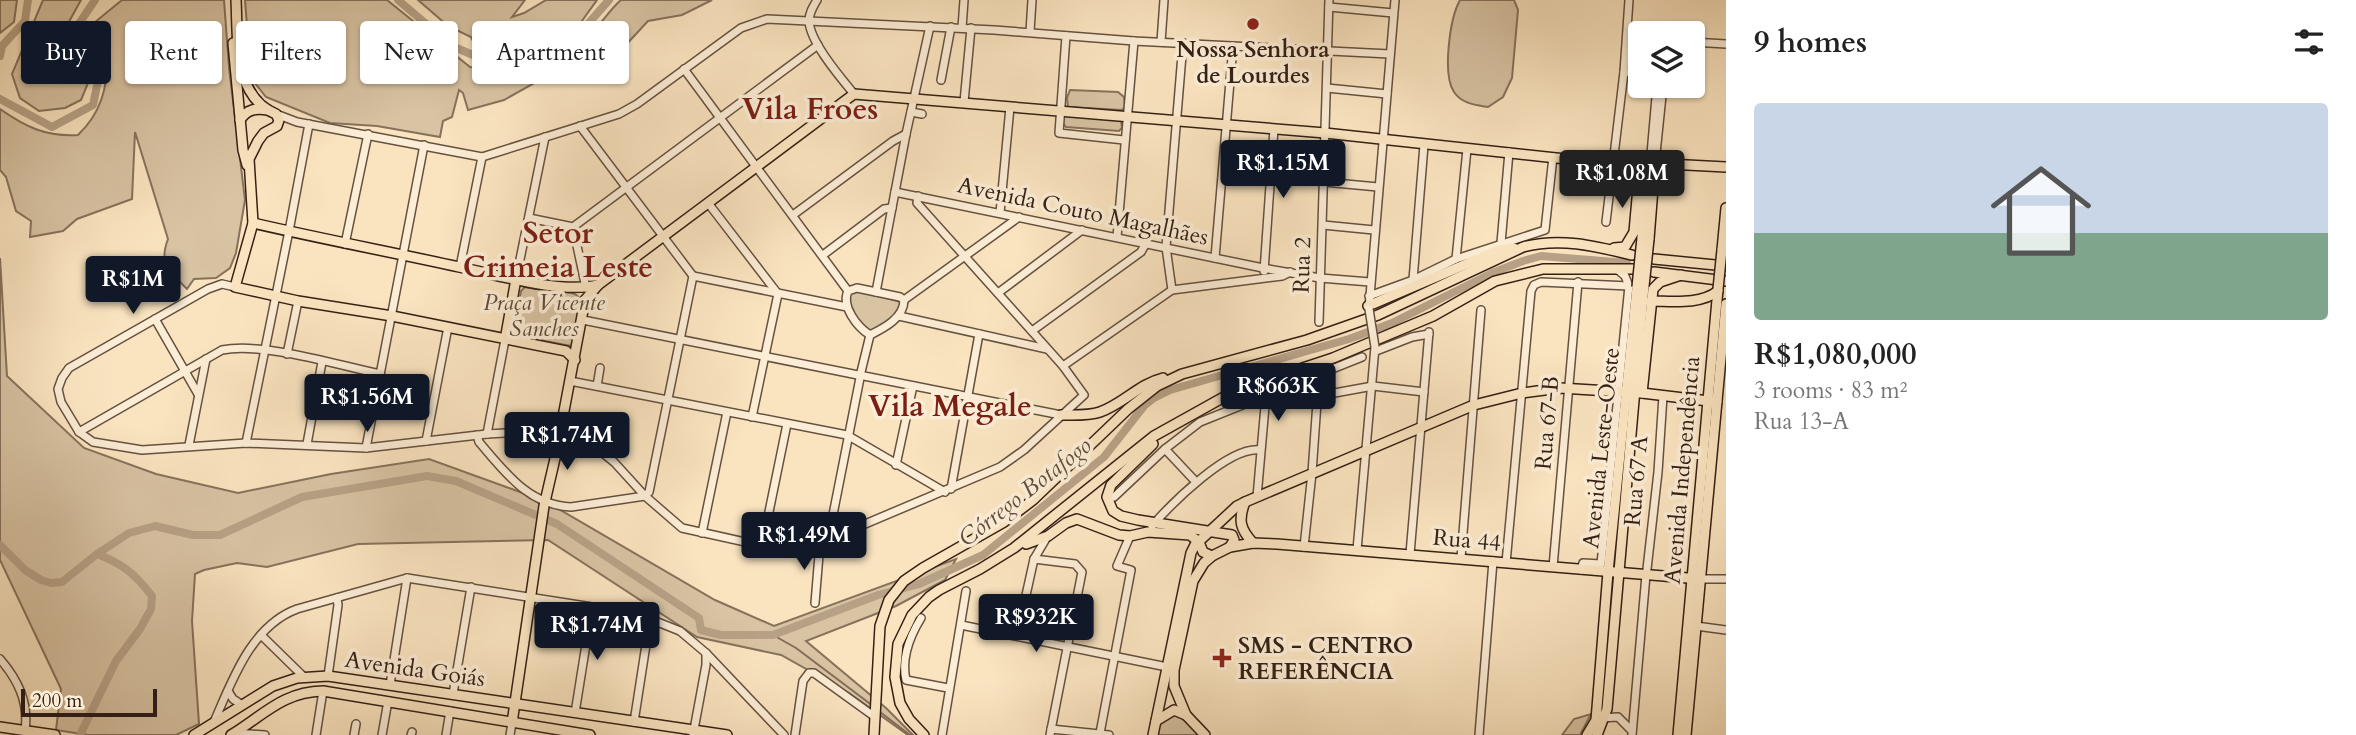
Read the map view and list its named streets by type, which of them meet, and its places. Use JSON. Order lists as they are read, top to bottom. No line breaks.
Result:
{"streets":{"main road":["Avenida Leste-Oeste","Avenida Independência","Rua 44","Avenida Goiás"],"street":["Avenida Couto Magalhães","Rua 2","Rua 67-B","Rua 67 A"]},"crossings":[["Avenida Couto Magalhães","Rua 2"],["Rua 67-B","Rua 44"],["Avenida Leste-Oeste","Rua 44"],["Avenida Independência","Rua 44"],["Rua 67 A","Rua 44"]],"districts":["Vila Froes","Setor Crimeia Leste","Vila Megale"],"water":["Córrego Botafogo"],"parks":["Praça Vicente Sanches"],"places":{"other":["Nossa Senhora de Lourdes"],"health":["SMS - CENTRO REFERÊNCIA"]},"scale_bar":"200 m","page":{"heading":"9 homes","chip":["Buy","Rent","Filters","New","Apartment"],"list":[{"name":"R$1,080,000","note":"3 rooms · 83 m² · Rua 13-A"}],"price":["R$1.15M","R$1.08M","R$1M","R$663K","R$1.56M","R$1.74M","R$1.49M","R$932K","R$1.74M"],"scale":"200 m"}}
